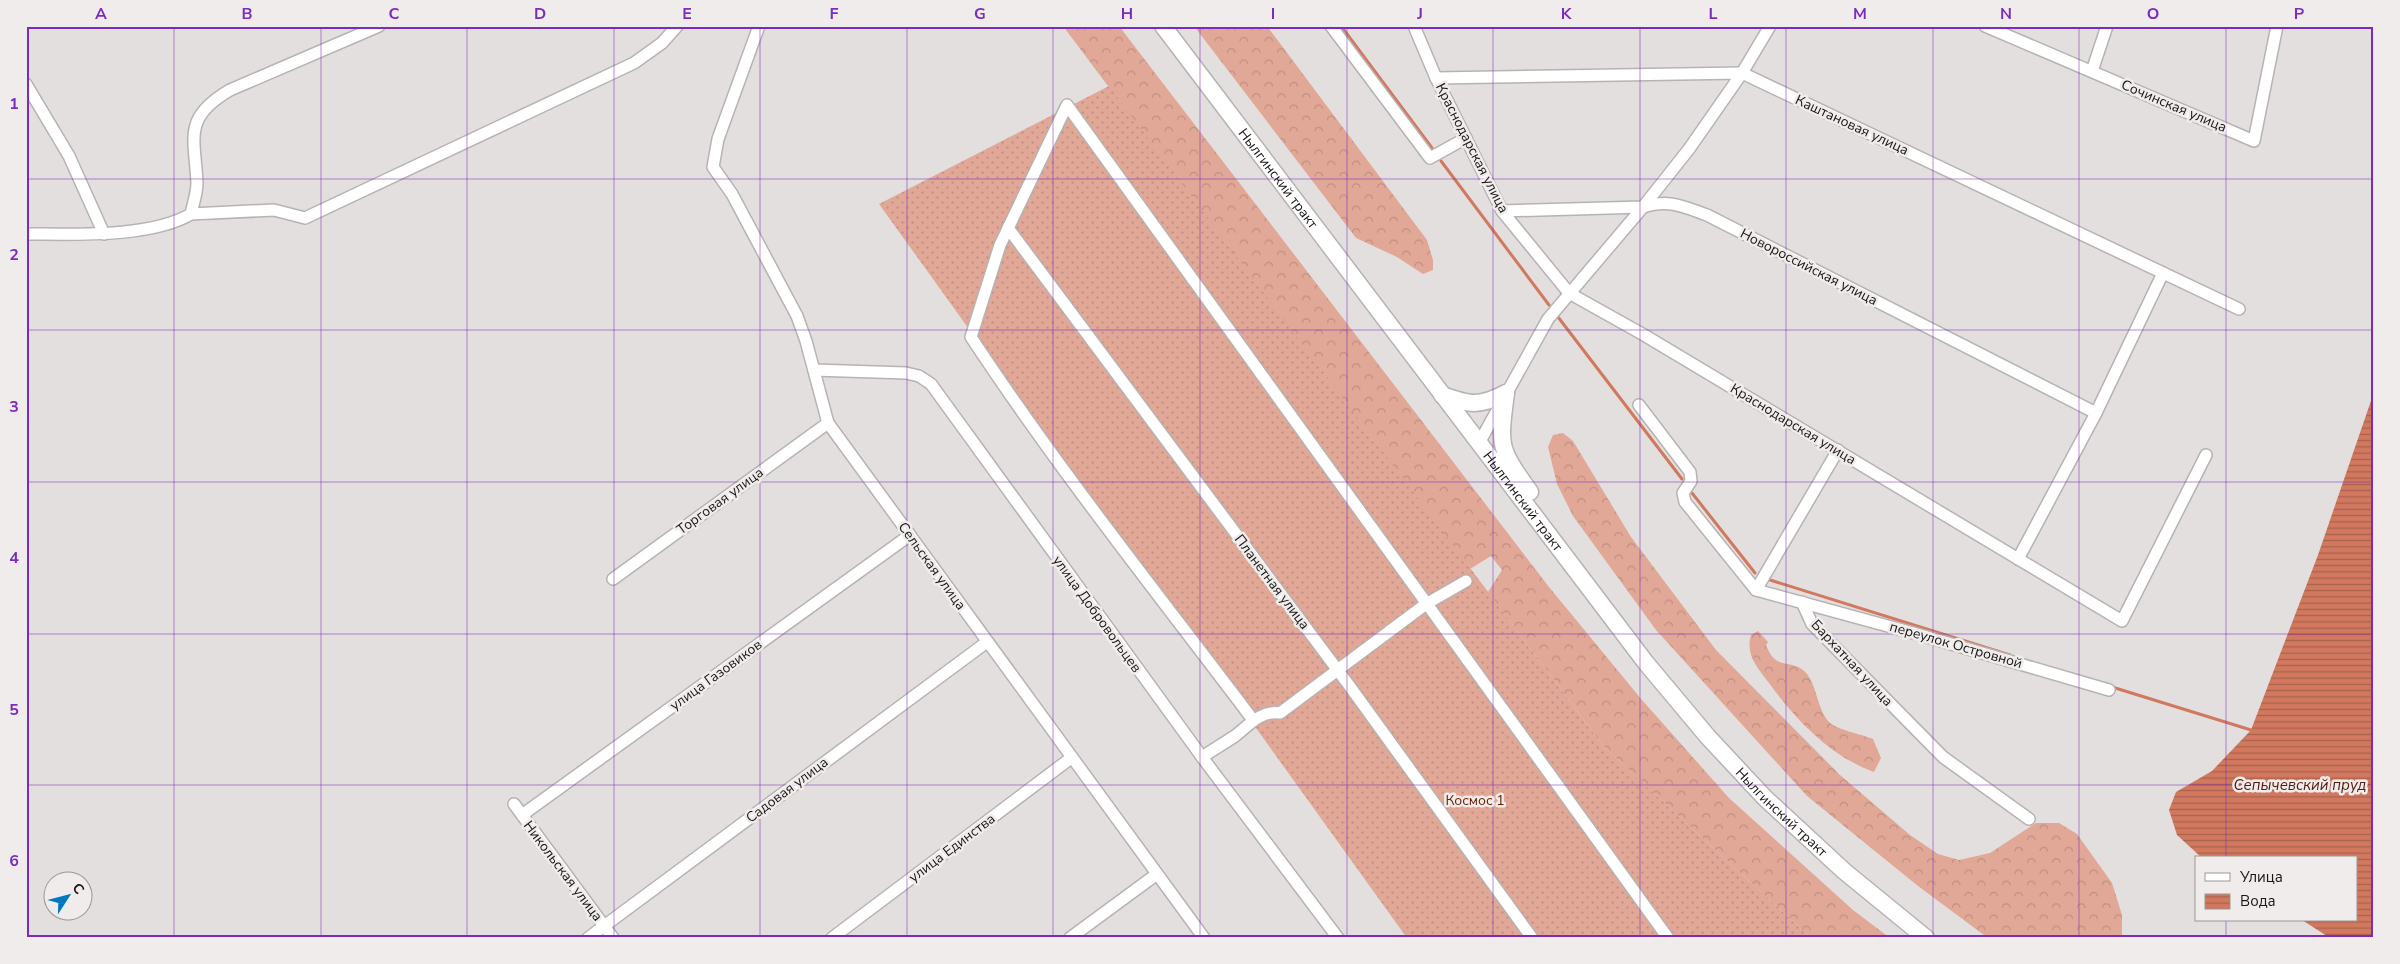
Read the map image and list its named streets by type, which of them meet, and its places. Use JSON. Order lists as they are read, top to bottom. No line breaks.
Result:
{"streets":{"main road":["Нылгинский тракт"],"street":["Сочинская улица","Каштановая улица","Краснодарская улица","Новороссийская улица","Торговая улица","Сельская улица","Планетная улица","улица Добровольцев","переулок Островной","Бархатная улица","улица Газовиков","Садовая улица","улица Единства","Никольская улица"]},"crossings":[["Каштановая улица","Краснодарская улица"],["Краснодарская улица","Новороссийская улица"],["Торговая улица","Сельская улица"],["Сельская улица","улица Добровольцев"],["Сельская улица","улица Газовиков"],["Сельская улица","Садовая улица"],["Сельская улица","улица Единства"],["переулок Островной","Бархатная улица"],["улица Газовиков","Никольская улица"],["Садовая улица","Никольская улица"]],"water":["Сепычевский пруд"],"parks":["Космос 1"],"legend":["Улица","Вода"],"north":"top right","grid":{"columns":["A","B","C","D","E","F","G","H","I","J","K","L","M","N","O","P"],"rows":["1","2","3","4","5","6"]}}
